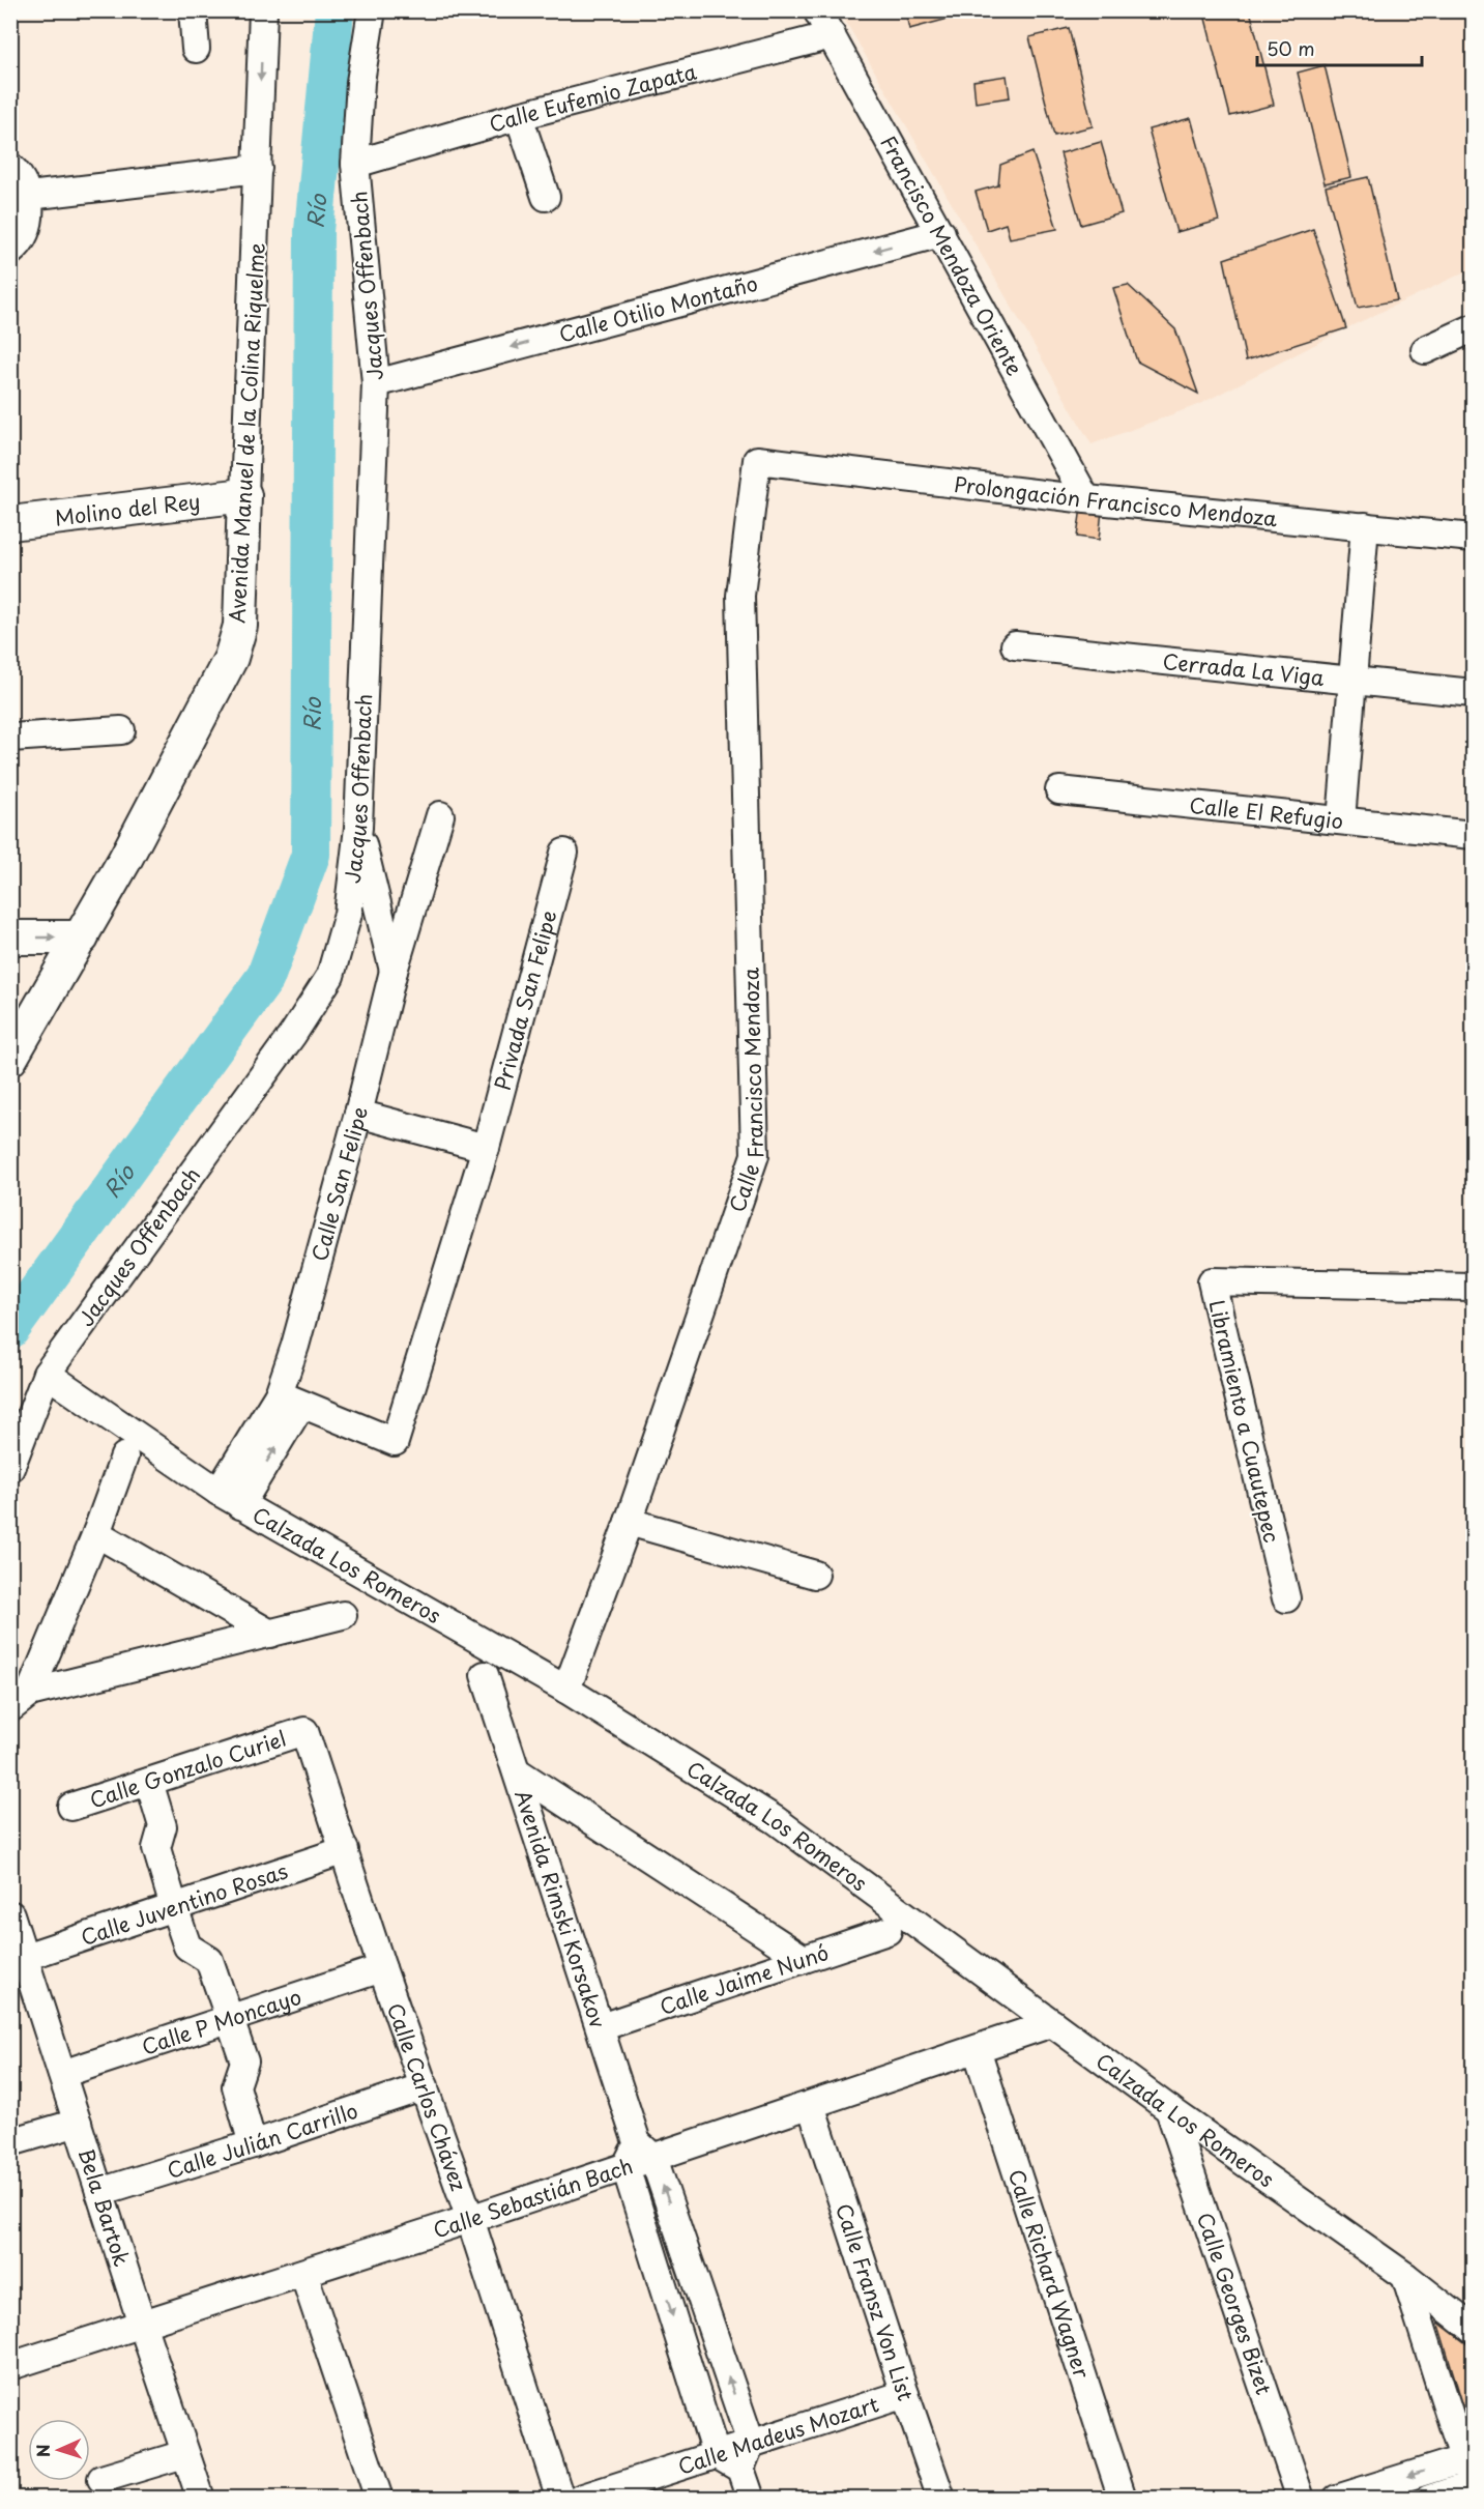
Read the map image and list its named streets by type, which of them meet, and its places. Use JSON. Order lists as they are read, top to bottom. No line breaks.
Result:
{"streets":{"street":["Calle Eufemio Zapata","Francisco Mendoza Oriente","Jacques Offenbach","Calle Otilio Montaño","Avenida Manuel de la Colina Riquelme","Prolongación Francisco Mendoza","Molino del Rey","Cerrada La Viga","Calle El Refugio","Privada San Felipe","Calle Francisco Mendoza","Calle San Felipe","Libramiento a Cuautepec","Calzada Los Romeros","Calle Gonzalo Curiel","Calle Juventino Rosas","Avenida Rimski Korsakov","Calle Jaime Nunó","Calle P Moncayo","Calle Carlos Chávez","Calle Julián Carrillo","Calle Sebastián Bach","Bela Bartok","Calle Richard Wagner","Calle Fransz Von List","Calle Georges Bizet","Calle Madeus Mozart"]},"crossings":[["Calle Eufemio Zapata","Francisco Mendoza Oriente"],["Calle Eufemio Zapata","Jacques Offenbach"],["Francisco Mendoza Oriente","Calle Otilio Montaño"],["Francisco Mendoza Oriente","Prolongación Francisco Mendoza"],["Jacques Offenbach","Calle Otilio Montaño"],["Jacques Offenbach","Calzada Los Romeros"],["Avenida Manuel de la Colina Riquelme","Molino del Rey"],["Prolongación Francisco Mendoza","Calle Francisco Mendoza"],["Calle Francisco Mendoza","Calzada Los Romeros"],["Calle San Felipe","Calzada Los Romeros"],["Calzada Los Romeros","Calle Sebastián Bach"],["Calzada Los Romeros","Calle Georges Bizet"],["Calle Gonzalo Curiel","Calle Carlos Chávez"],["Calle Juventino Rosas","Calle Carlos Chávez"],["Calle Juventino Rosas","Bela Bartok"],["Avenida Rimski Korsakov","Calle Jaime Nunó"],["Avenida Rimski Korsakov","Calle Sebastián Bach"],["Avenida Rimski Korsakov","Calle Madeus Mozart"],["Calle P Moncayo","Calle Carlos Chávez"],["Calle P Moncayo","Bela Bartok"],["Calle Carlos Chávez","Calle Julián Carrillo"],["Calle Carlos Chávez","Calle Sebastián Bach"],["Calle Julián Carrillo","Bela Bartok"],["Calle Sebastián Bach","Bela Bartok"],["Calle Sebastián Bach","Calle Richard Wagner"],["Calle Sebastián Bach","Calle Fransz Von List"],["Calle Fransz Von List","Calle Madeus Mozart"]],"one_way":["Calle Otilio Montaño"],"water":["Río"],"scale_bar":"50 m","north":"left"}
